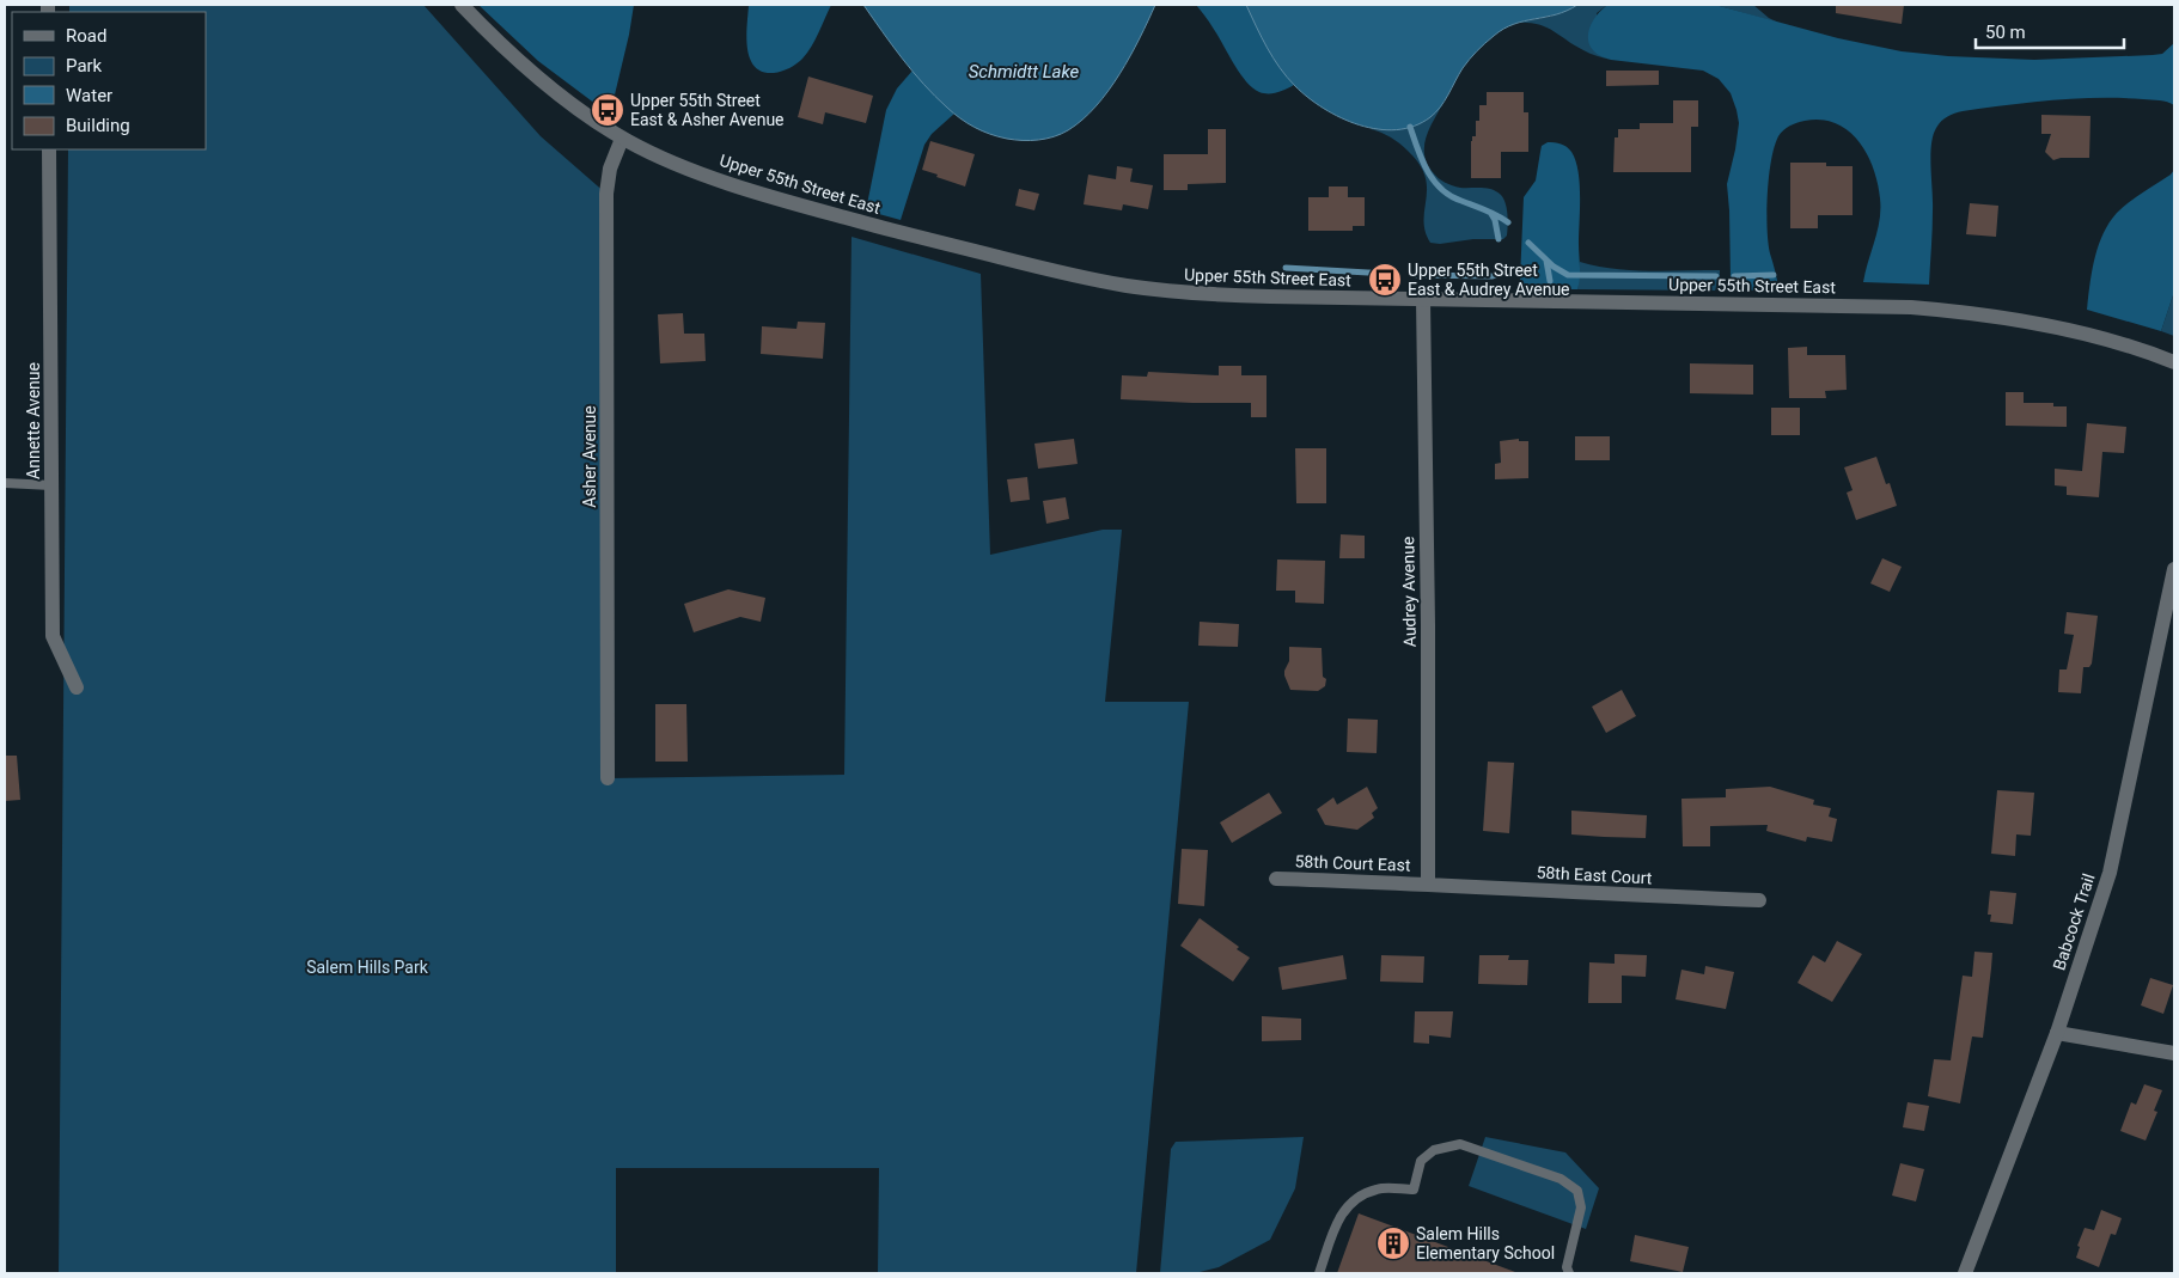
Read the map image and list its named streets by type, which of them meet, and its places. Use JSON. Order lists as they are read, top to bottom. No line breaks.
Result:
{"streets":{"street":["Upper 55th Street East","Annette Avenue","Asher Avenue","Audrey Avenue","58th Court East","58th East Court","Babcock Trail"]},"crossings":[["Upper 55th Street East","Asher Avenue"],["Upper 55th Street East","Audrey Avenue"],["Audrey Avenue","58th Court East"],["Audrey Avenue","58th East Court"],["58th Court East","58th East Court"]],"water":["Schmidtt Lake"],"parks":["Salem Hills Park"],"places":{"bus stop":["Upper 55th Street East & Asher Avenue","Upper 55th Street East & Audrey Avenue"],"building":["Salem Hills Elementary School"]},"legend":["Road","Park","Water","Building"],"scale_bar":"50 m"}
